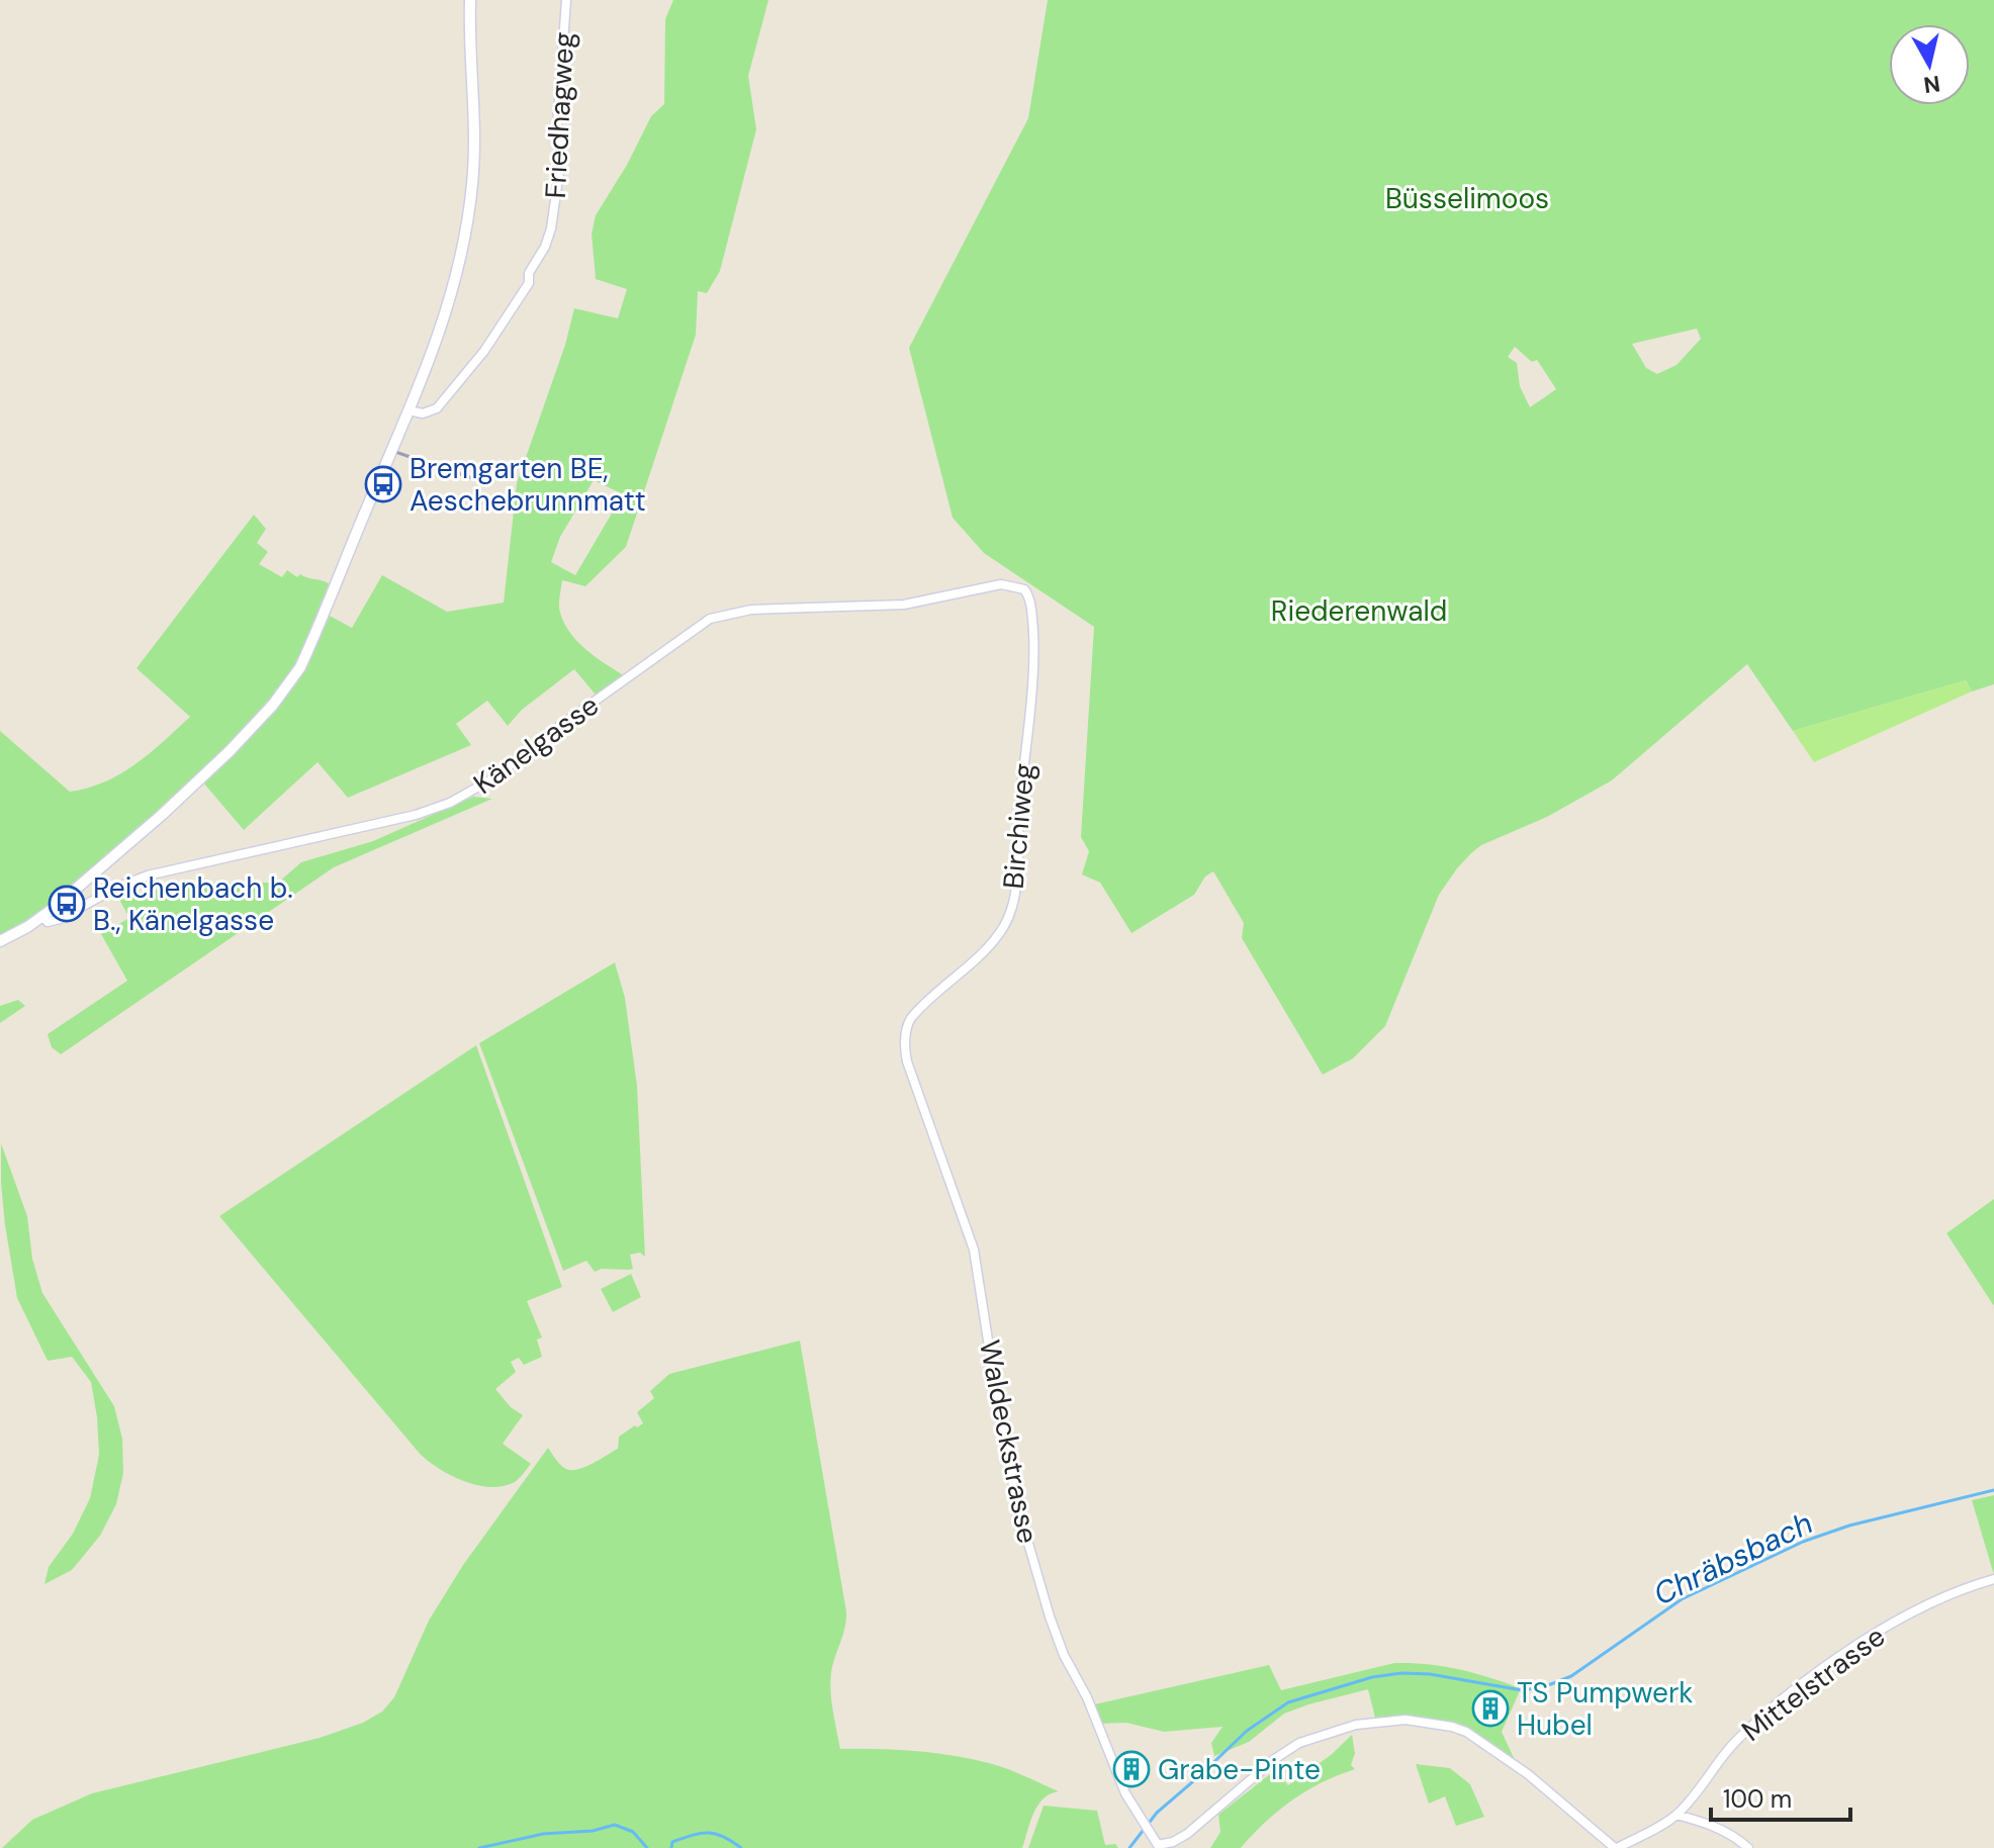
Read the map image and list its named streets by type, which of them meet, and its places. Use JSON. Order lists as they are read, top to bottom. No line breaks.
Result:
{"streets":{"street":["Friedhagweg","Känelgasse","Birchiweg","Waldeckstrasse","Mittelstrasse"]},"crossings":[["Känelgasse","Birchiweg"],["Birchiweg","Waldeckstrasse"]],"water":["Chräbsbach"],"parks":["Büsselimoos","Riederenwald"],"places":{"bus stop":["Bremgarten BE, Aeschebrunnmatt","Reichenbach b. B., Känelgasse"],"building":["TS Pumpwerk Hubel","Grabe-Pinte"]},"scale_bar":"100 m","north":"bottom"}
